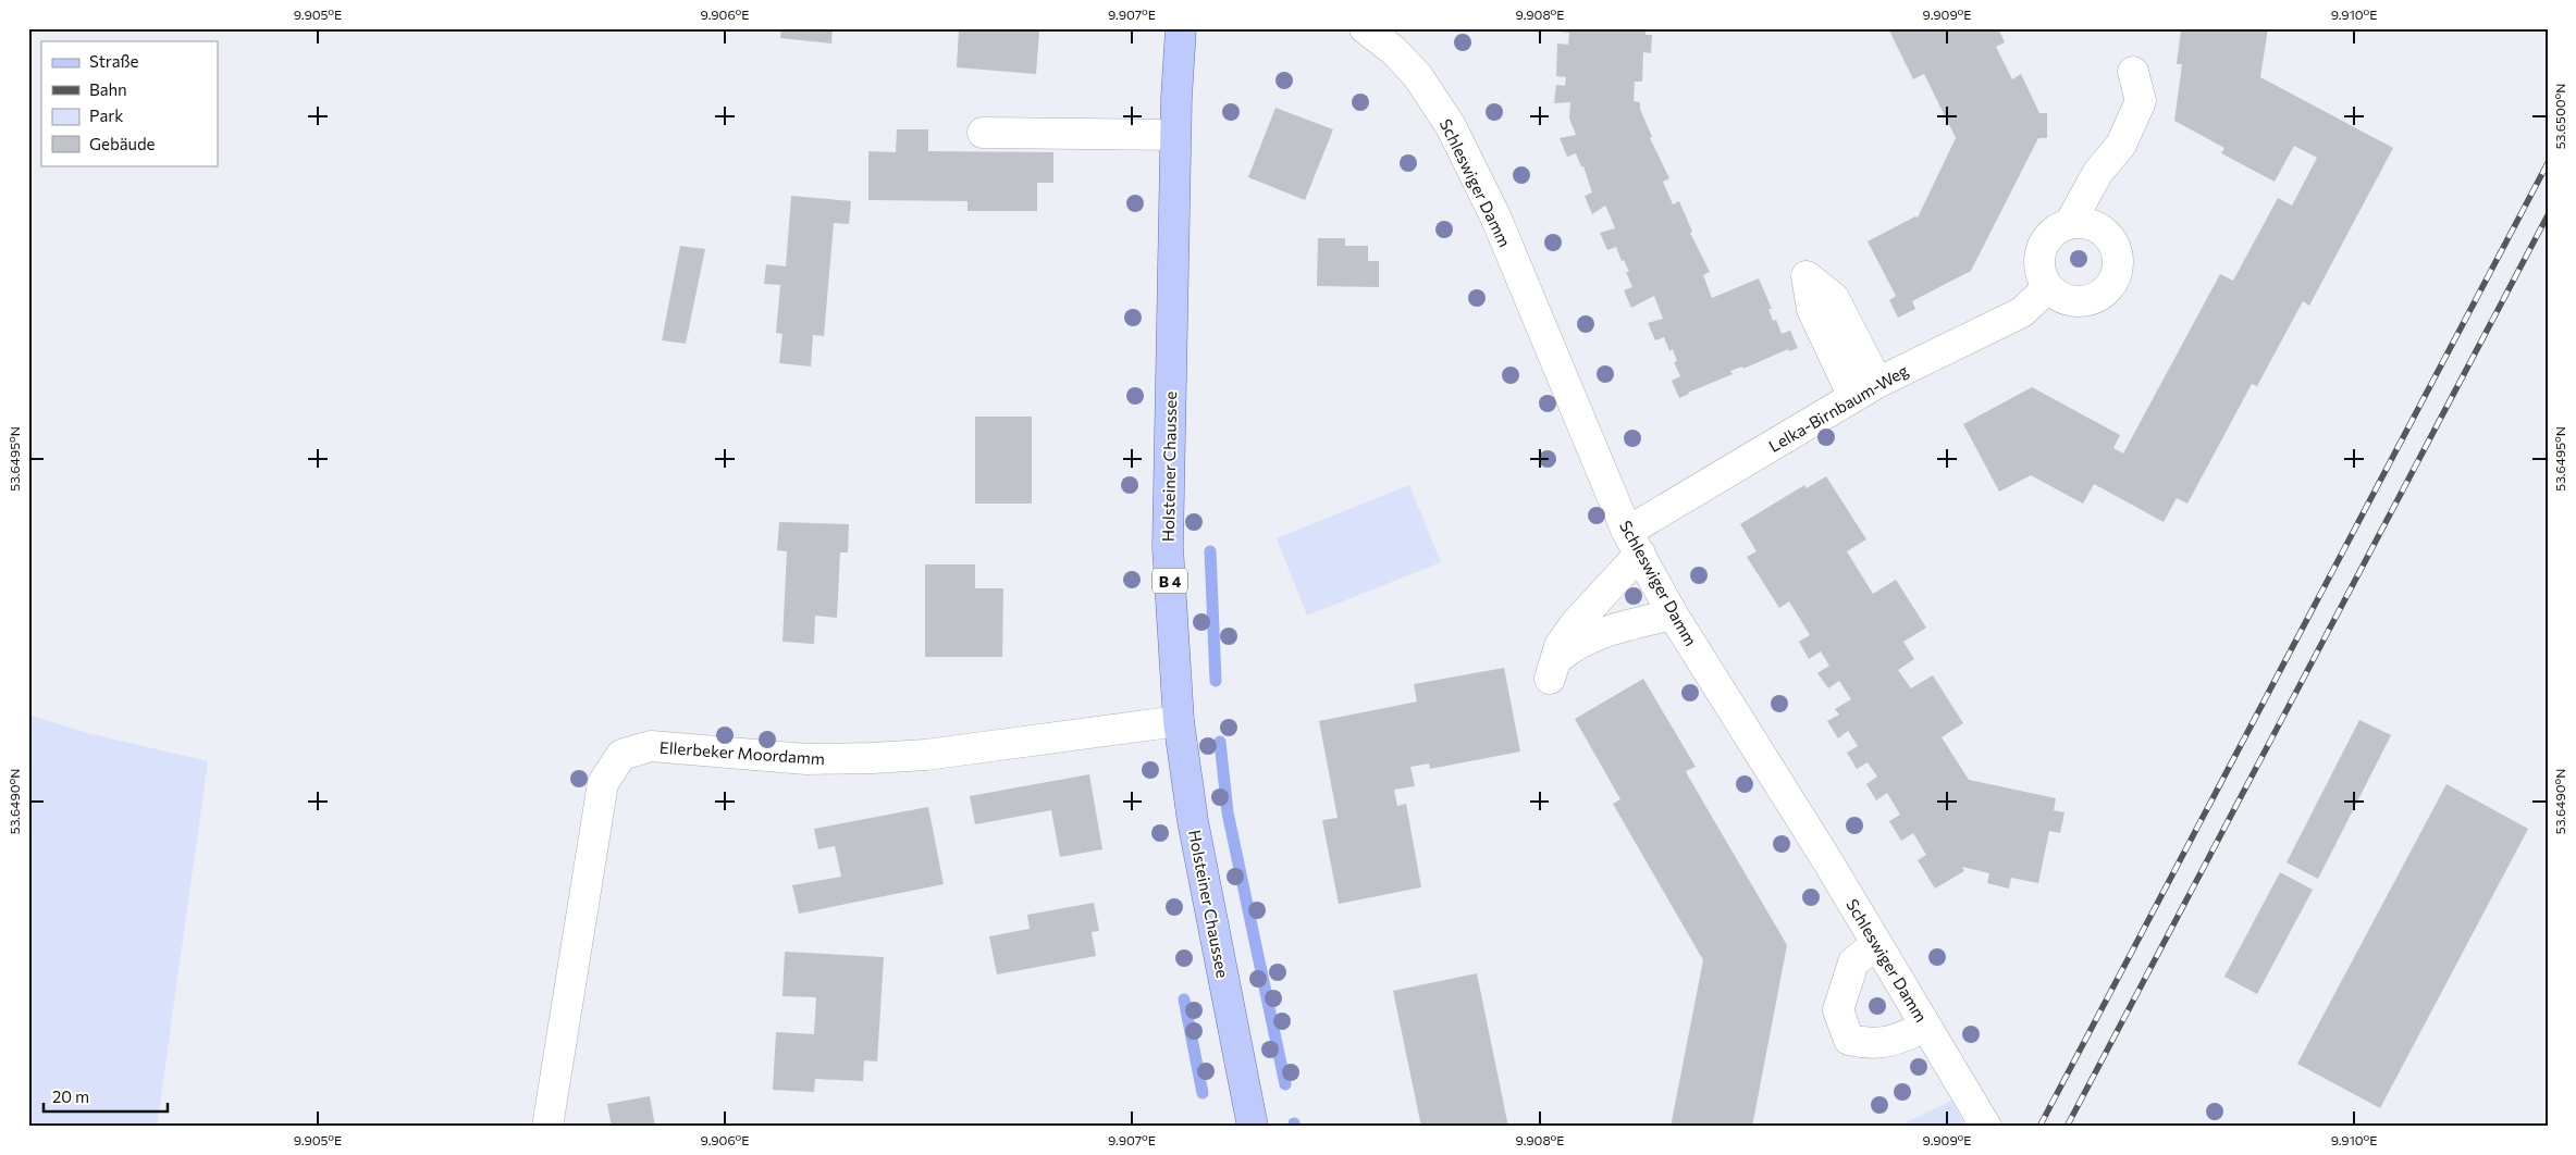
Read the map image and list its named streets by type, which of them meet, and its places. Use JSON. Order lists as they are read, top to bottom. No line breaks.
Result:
{"streets":{"main road":["Holsteiner Chaussee","B 4"],"street":["Schleswiger Damm","Lelka-Birnbaum-Weg","Ellerbeker Moordamm"]},"crossings":[["Schleswiger Damm","Lelka-Birnbaum-Weg"],["Holsteiner Chaussee","Ellerbeker Moordamm"]],"legend":["Straße","Bahn","Park","Gebäude"],"scale_bar":"20 m","coordinates":["9.905°E","9.906°E","9.907°E","9.908°E","9.909°E","9.910°E","53.6500°N","53.6495°N","53.6490°N"]}
